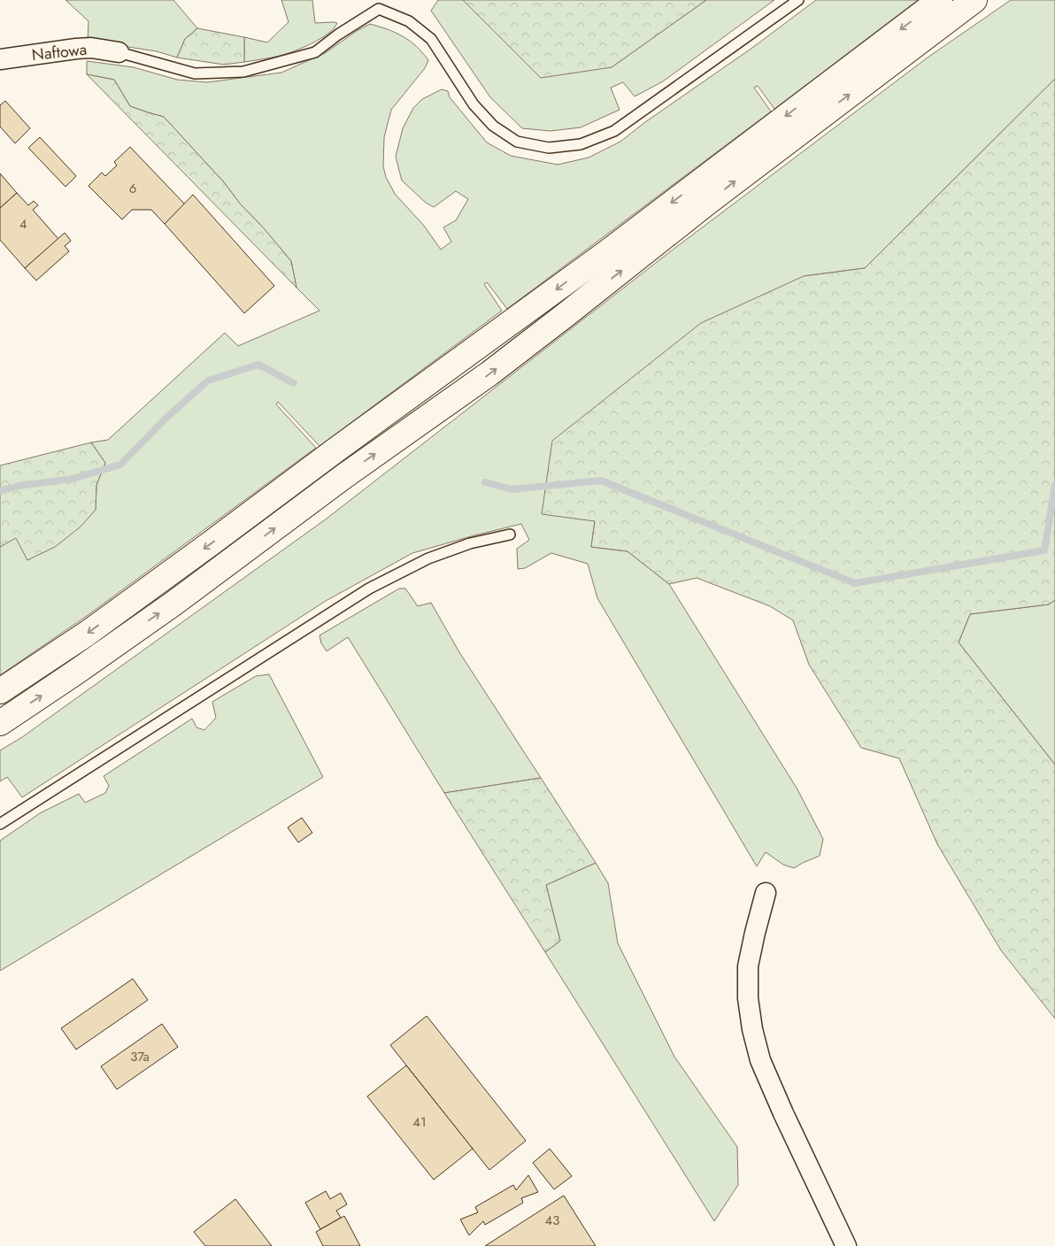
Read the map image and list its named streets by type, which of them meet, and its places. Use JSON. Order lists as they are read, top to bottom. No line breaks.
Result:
{"streets":{"street":["Naftowa"]},"house_numbers":["6","4","37a","41","43"]}
